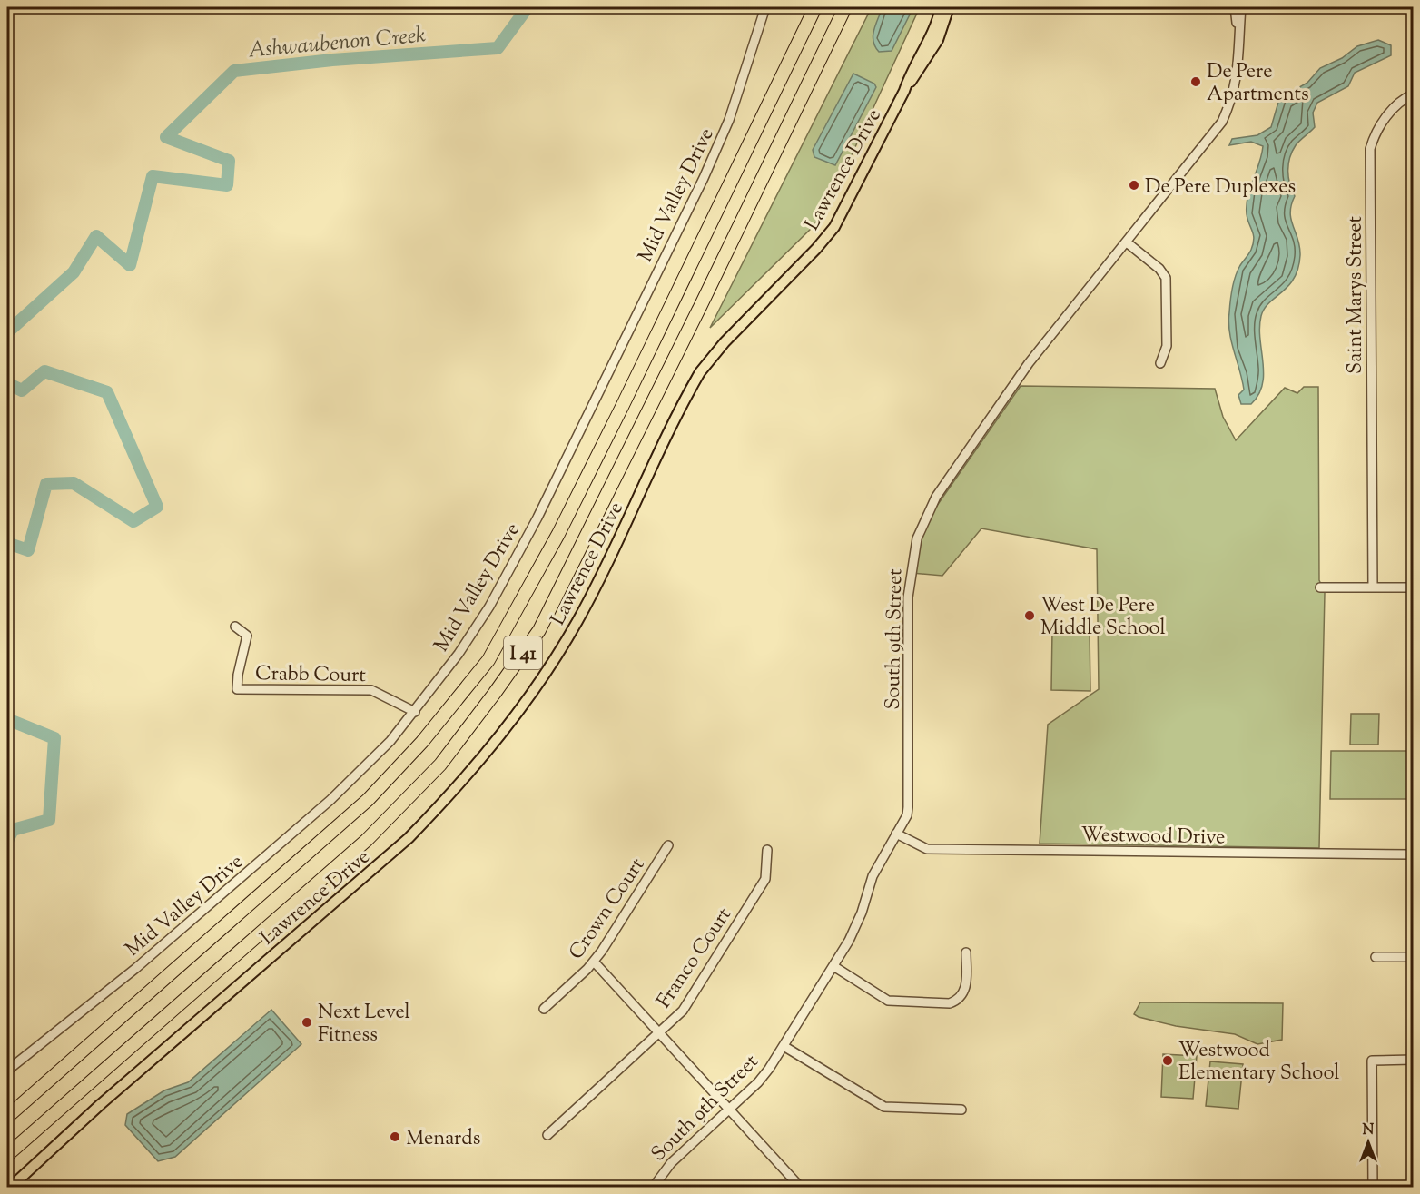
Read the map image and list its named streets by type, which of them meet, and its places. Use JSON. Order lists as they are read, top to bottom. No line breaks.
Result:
{"streets":{"highway":["I 41"],"main road":["Lawrence Drive"],"street":["Mid Valley Drive","Saint Marys Street","South 9th Street","Crabb Court","Westwood Drive","Crown Court","Franco Court"]},"crossings":[["Mid Valley Drive","Crabb Court"],["South 9th Street","Westwood Drive"]],"water":["Ashwaubenon Creek"],"places":["De Pere Apartments","De Pere Duplexes","West De Pere Middle School","Next Level Fitness","Westwood Elementary School","Menards"],"north":"top"}
